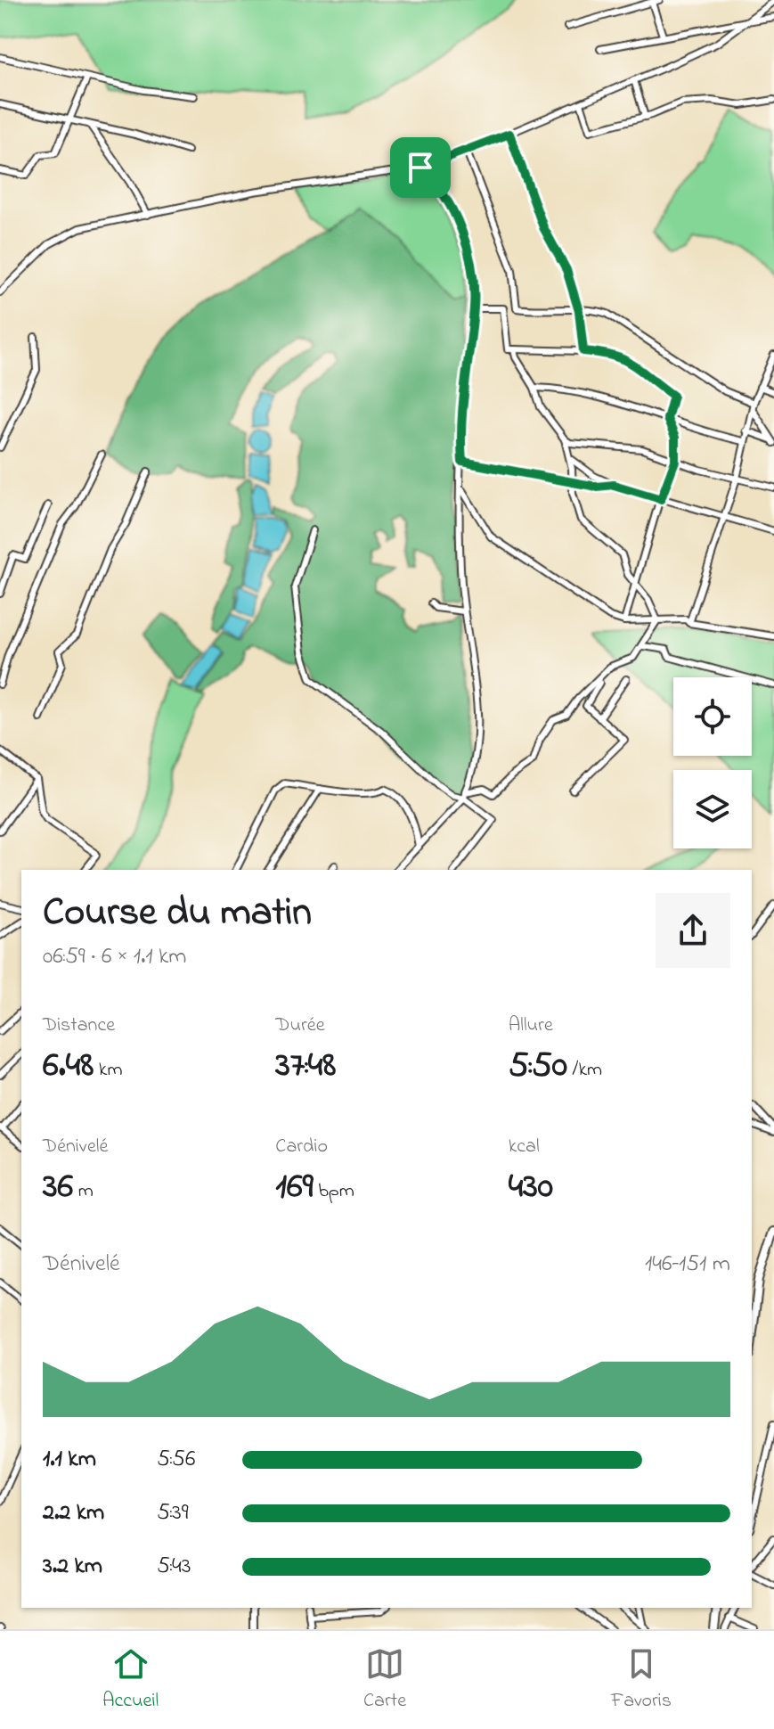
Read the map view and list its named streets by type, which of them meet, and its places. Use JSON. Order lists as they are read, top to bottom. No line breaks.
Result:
{"page":{"heading":["Course du matin","06:59 · 6 × 1.1 km"],"stats":[["Distance","6.48 km"],["Durée","37:48"],["Allure","5:50 /km"],["Dénivelé","36 m"],["Cardio","169 bpm"],["kcal","430"]],"chart":["Dénivelé","146–151 m"],"list":[{"name":"1.1 km","note":"5:56"},{"name":"2.2 km","note":"5:39"},{"name":"3.2 km","note":"5:43"}],"tabs":["Accueil","Carte","Favoris"]}}
